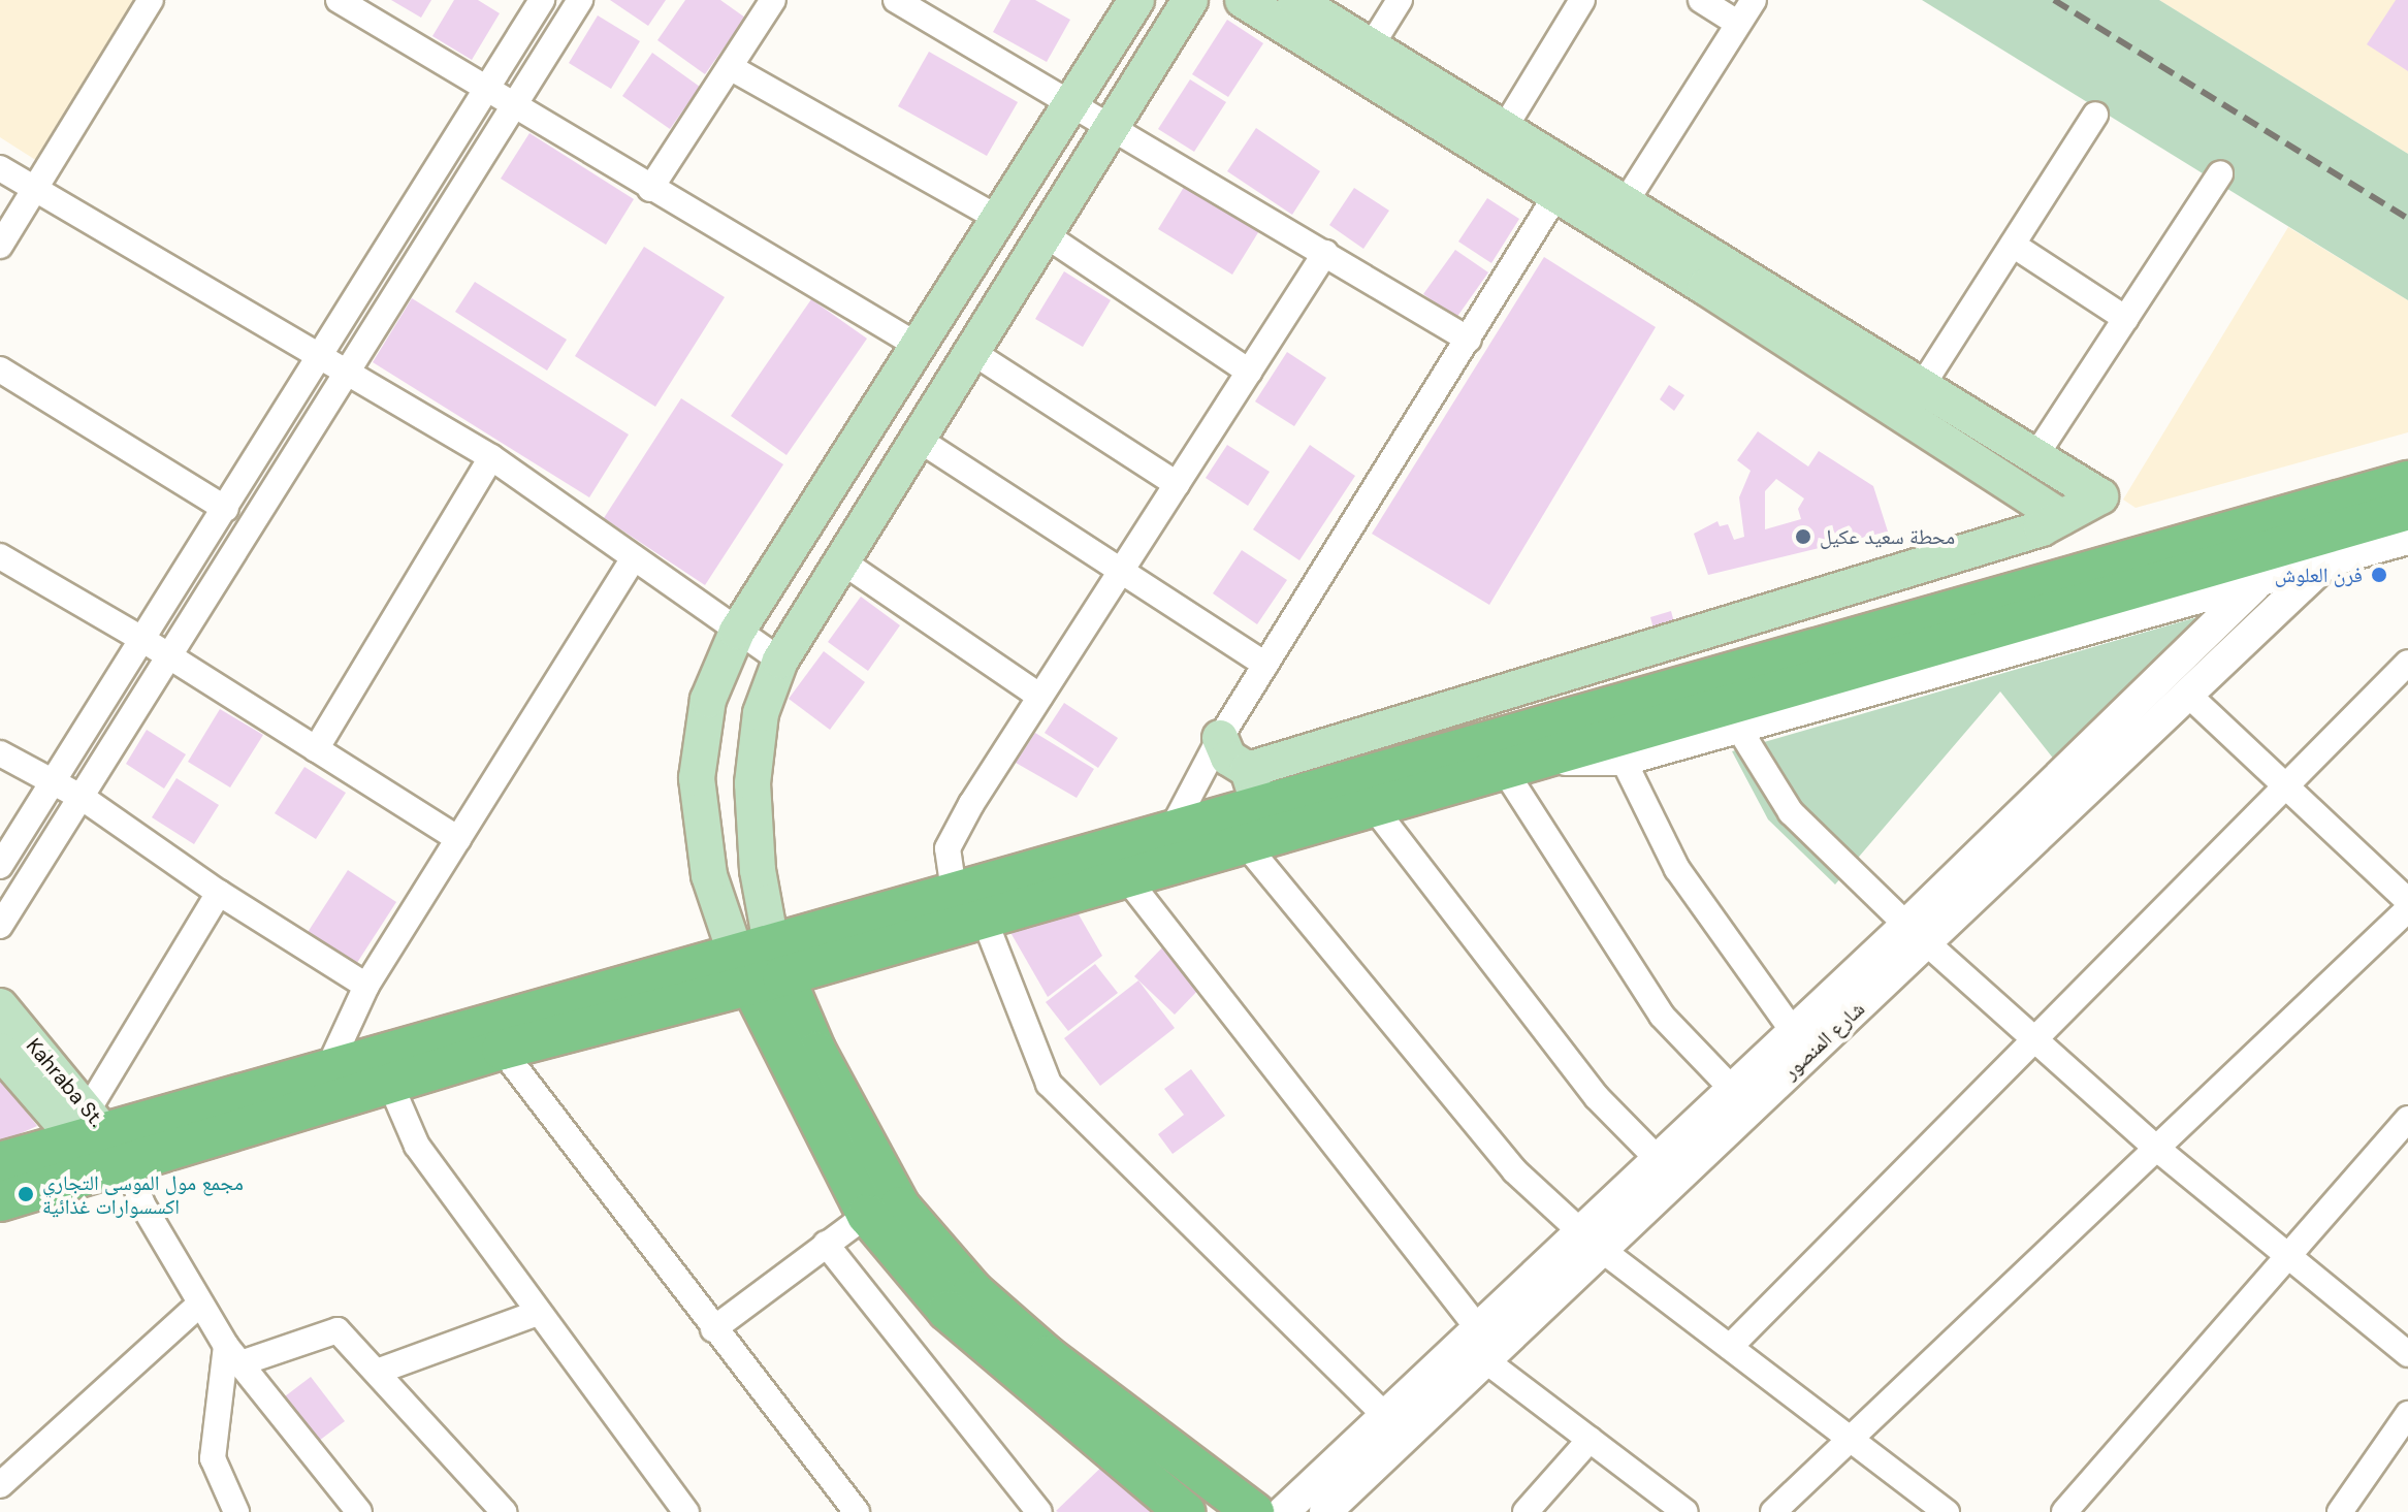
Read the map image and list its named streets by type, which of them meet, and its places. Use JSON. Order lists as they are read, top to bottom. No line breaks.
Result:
{"streets":{"main road":["Kahraba St."],"street":["شارع المنصور"]},"places":["محطة سعيد عكيل","فرن العلوش","مجمع مول الموسى التجاري اكسسوارات غذائية"]}
